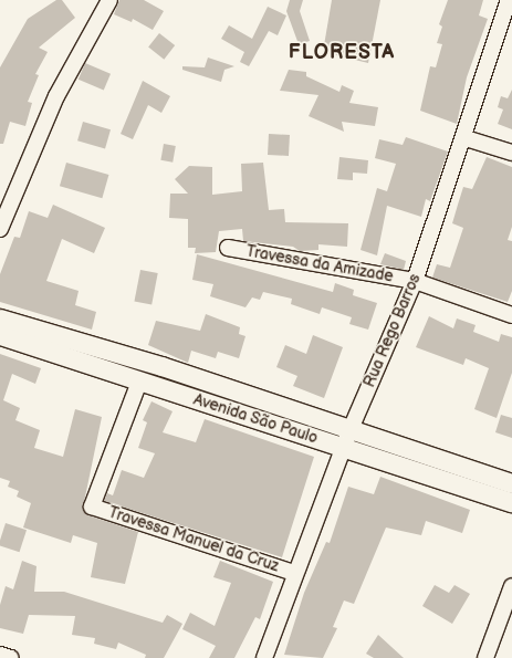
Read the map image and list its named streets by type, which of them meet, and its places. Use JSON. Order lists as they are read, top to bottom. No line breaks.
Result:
{"streets":{"street":["Travessa da Amizade","Rua Rego Barros","Avenida São Paulo","Travessa Manuel da Cruz"]},"crossings":[["Travessa da Amizade","Rua Rego Barros"],["Rua Rego Barros","Avenida São Paulo"],["Rua Rego Barros","Travessa Manuel da Cruz"],["Avenida São Paulo","Travessa Manuel da Cruz"]],"districts":["FLORESTA"]}
